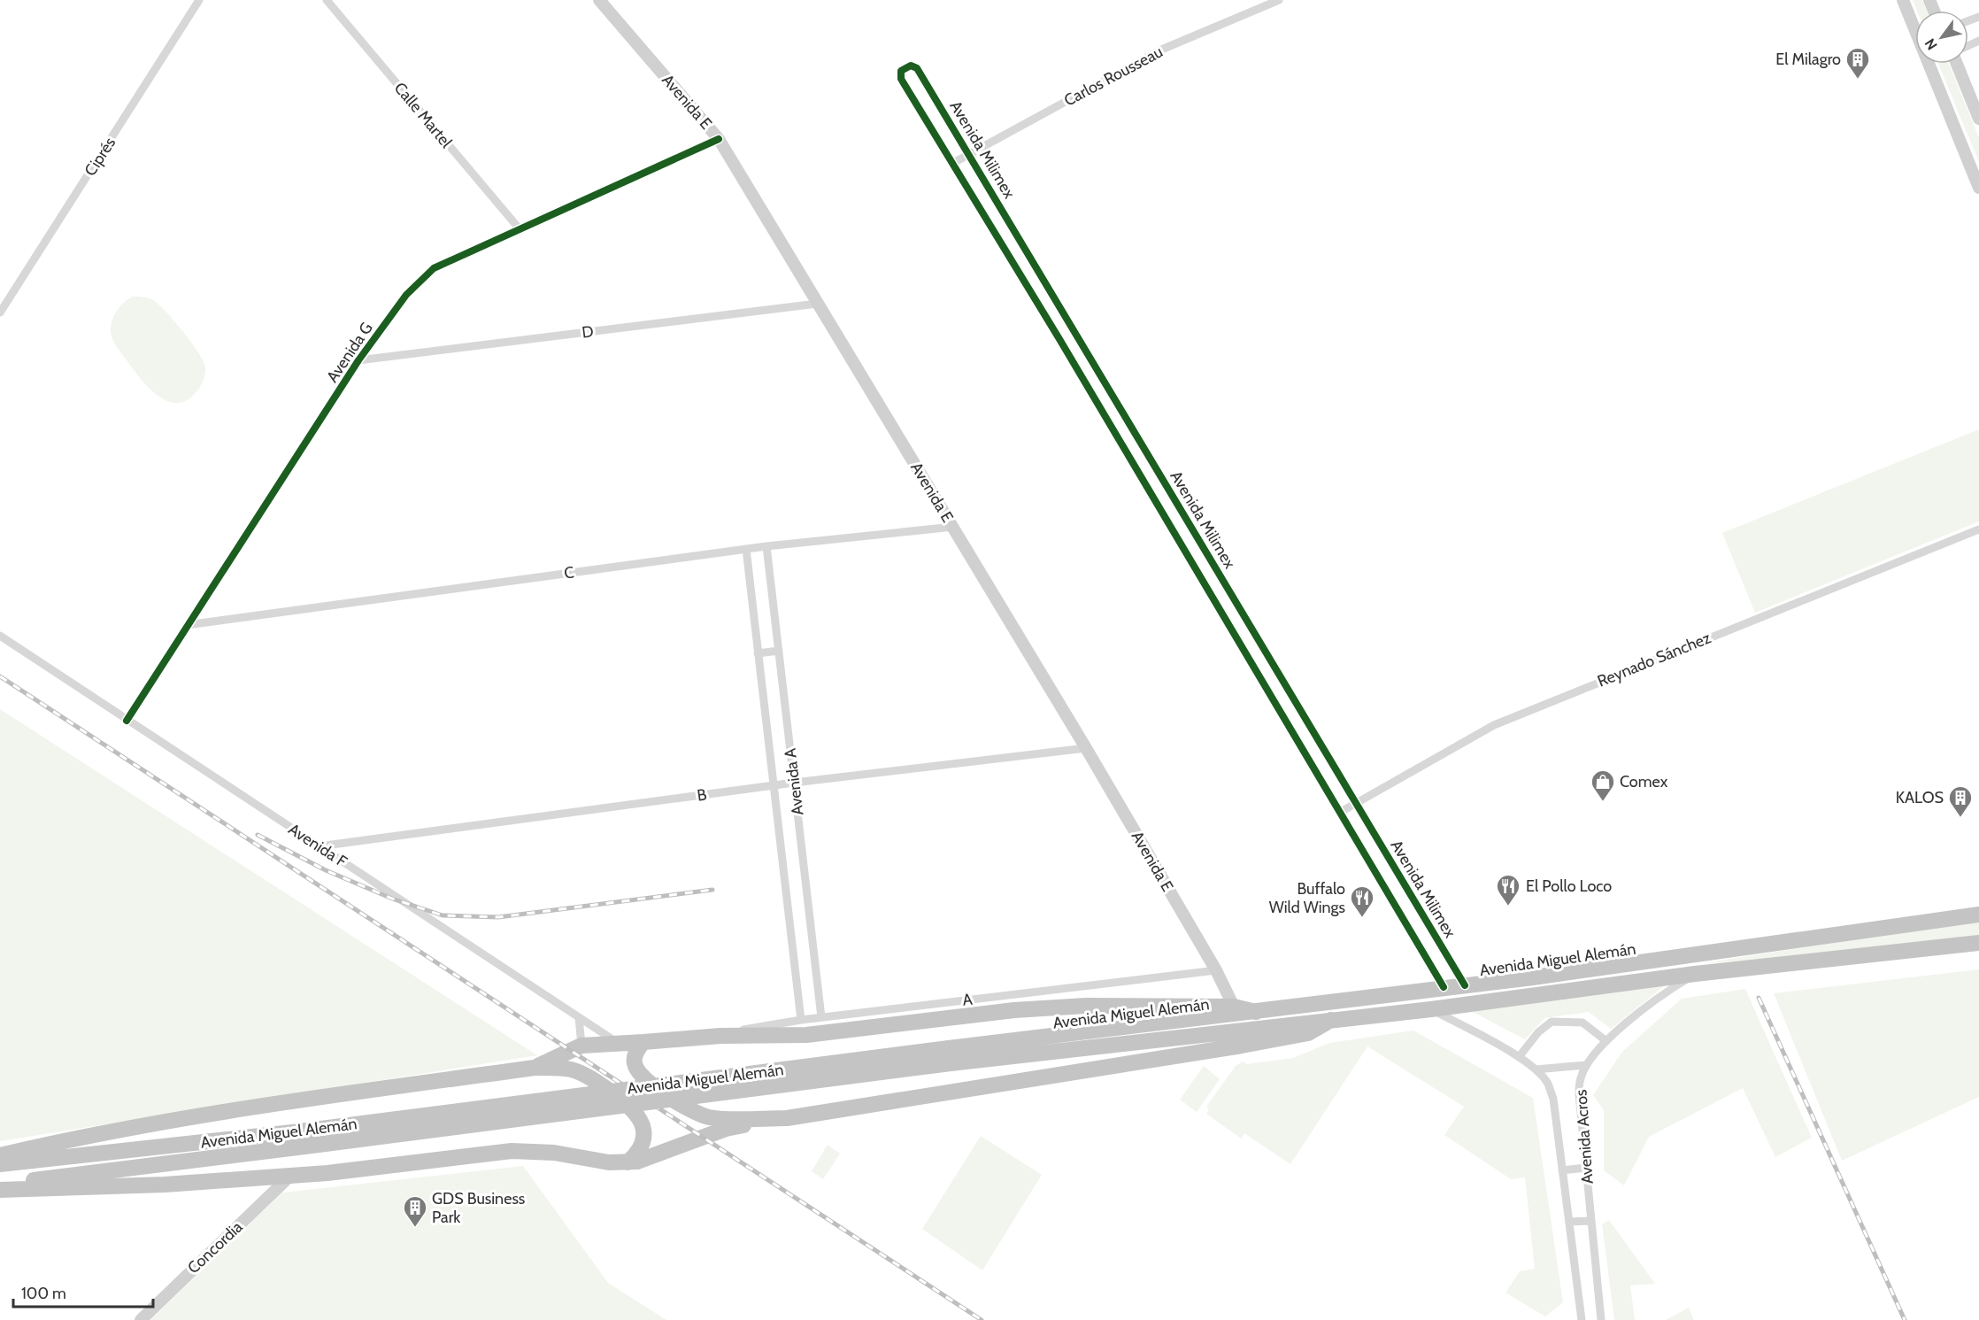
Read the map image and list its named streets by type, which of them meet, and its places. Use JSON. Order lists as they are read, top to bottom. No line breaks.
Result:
{"streets":{"highway":["Avenida Miguel Alemán"],"main road":["Avenida E","Concordia"],"street":["Carlos Rousseau","Calle Martel","Avenida Milimex","Ciprés","D","Avenida G","C","Reynado Sánchez","Avenida A","B","Avenida F","A","Avenida Acros"]},"crossings":[["Carlos Rousseau","Avenida Milimex"],["Avenida E","D"],["Avenida E","Avenida G"],["Avenida E","C"],["Avenida E","B"],["Avenida E","A"],["Calle Martel","Avenida G"],["Avenida Milimex","Reynado Sánchez"],["Avenida Milimex","Avenida Miguel Alemán"],["D","Avenida G"],["Avenida G","C"],["Avenida G","Avenida F"],["C","Avenida A"],["Avenida A","B"],["Avenida A","A"],["B","Avenida F"],["Avenida Miguel Alemán","Avenida Acros"]],"places":{"building":["El Milagro","KALOS","GDS Business Park"],"shop":["Comex"],"restaurant":["El Pollo Loco","Buffalo Wild Wings"]},"scale_bar":"100 m","north":"bottom left"}
